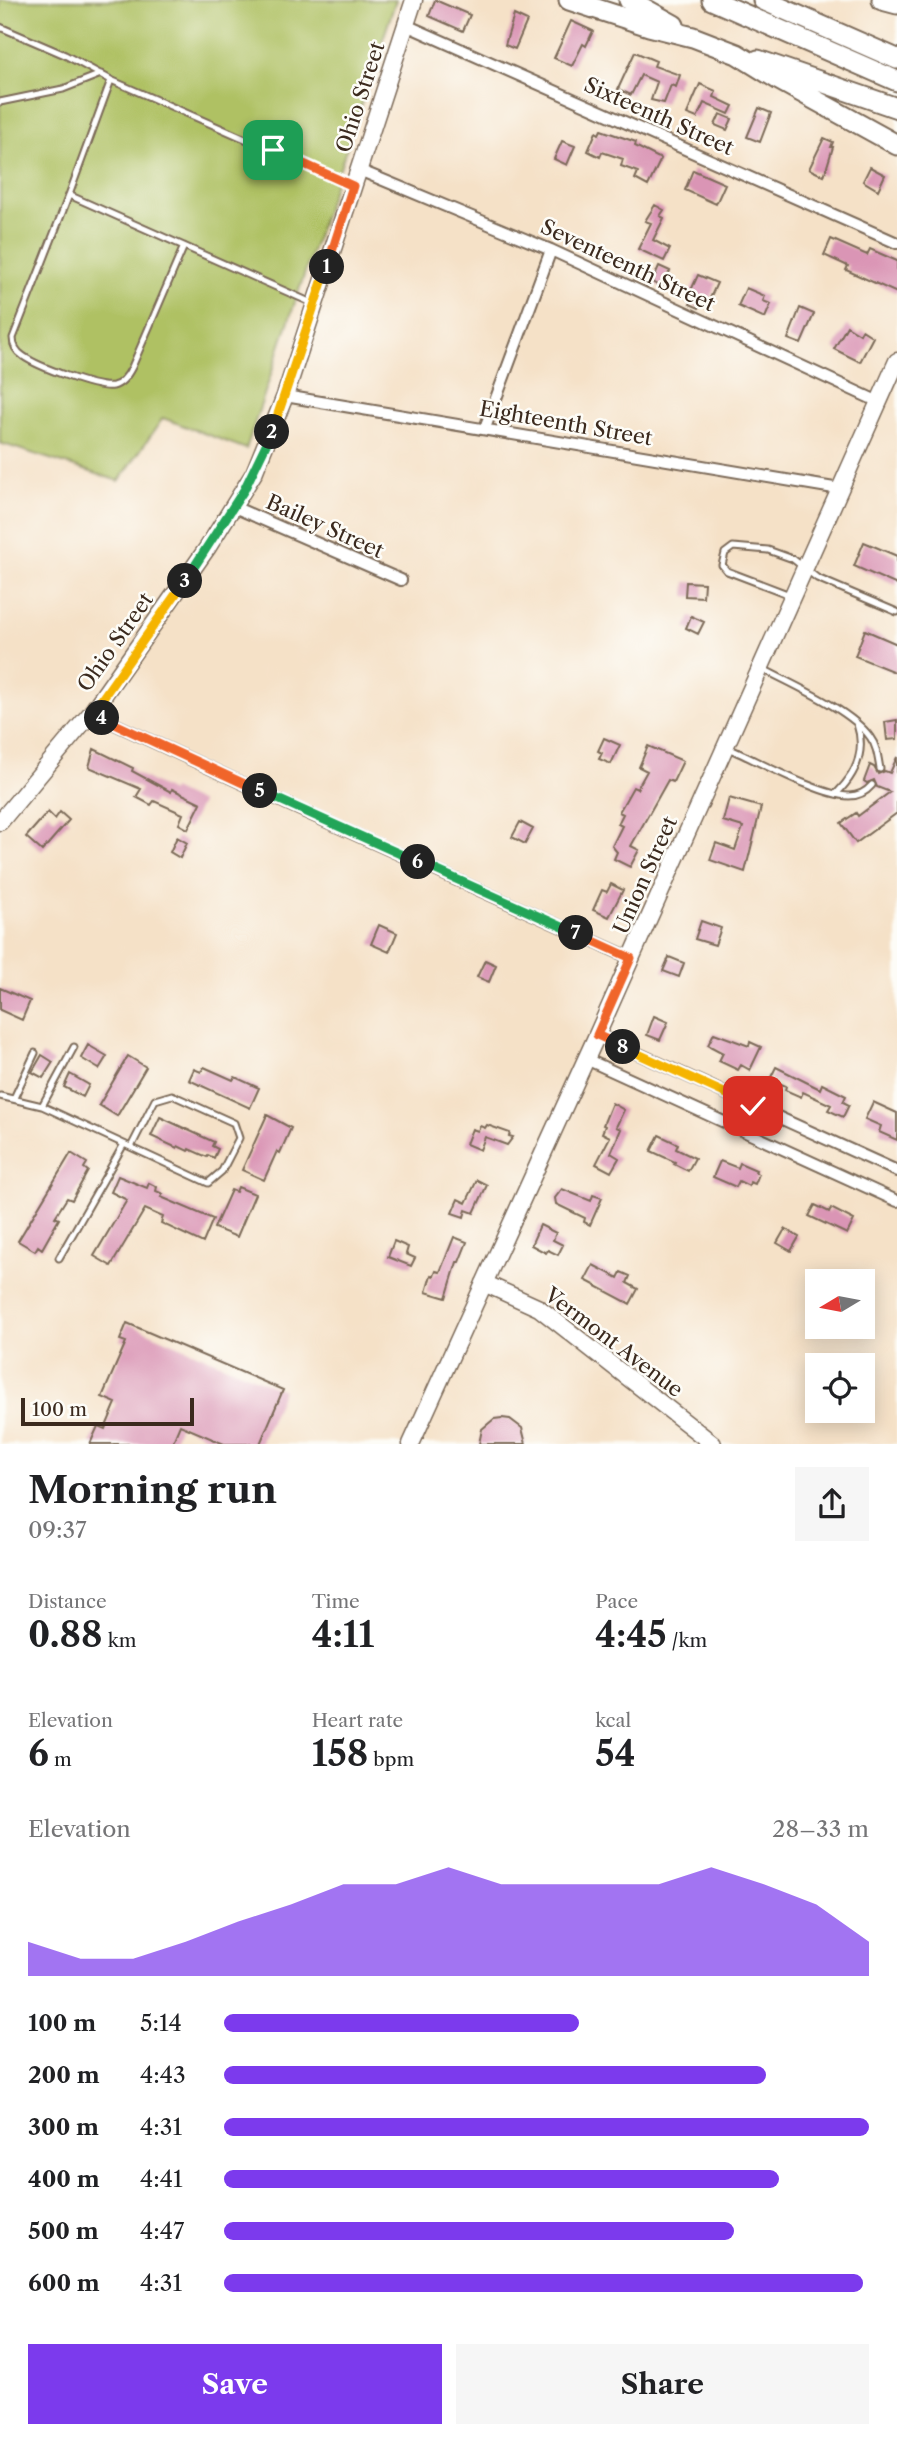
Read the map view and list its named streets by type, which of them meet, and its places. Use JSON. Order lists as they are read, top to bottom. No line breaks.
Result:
{"streets":{"main road":["Ohio Street","Union Street","Vermont Avenue"],"street":["Sixteenth Street","Seventeenth Street","Eighteenth Street","Bailey Street"]},"crossings":[["Ohio Street","Sixteenth Street"],["Ohio Street","Seventeenth Street"],["Ohio Street","Eighteenth Street"],["Ohio Street","Bailey Street"],["Seventeenth Street","Union Street"],["Eighteenth Street","Union Street"],["Union Street","Vermont Avenue"]],"scale_bar":"100 m","north":"left","page":{"pins":["1","2","3","4","5","6","7","8"],"scale":"100 m","heading":["Morning run","09:37"],"stats":[["Distance","0.88 km"],["Time","4:11"],["Pace","4:45 /km"],["Elevation","6 m"],["Heart rate","158 bpm"],["kcal","54"]],"chart":["Elevation","28–33 m"],"list":[{"name":"100 m","note":"5:14"},{"name":"200 m","note":"4:43"},{"name":"300 m","note":"4:31"},{"name":"400 m","note":"4:41"},{"name":"500 m","note":"4:47"},{"name":"600 m","note":"4:31"}],"buttons":["Save","Share"]}}
